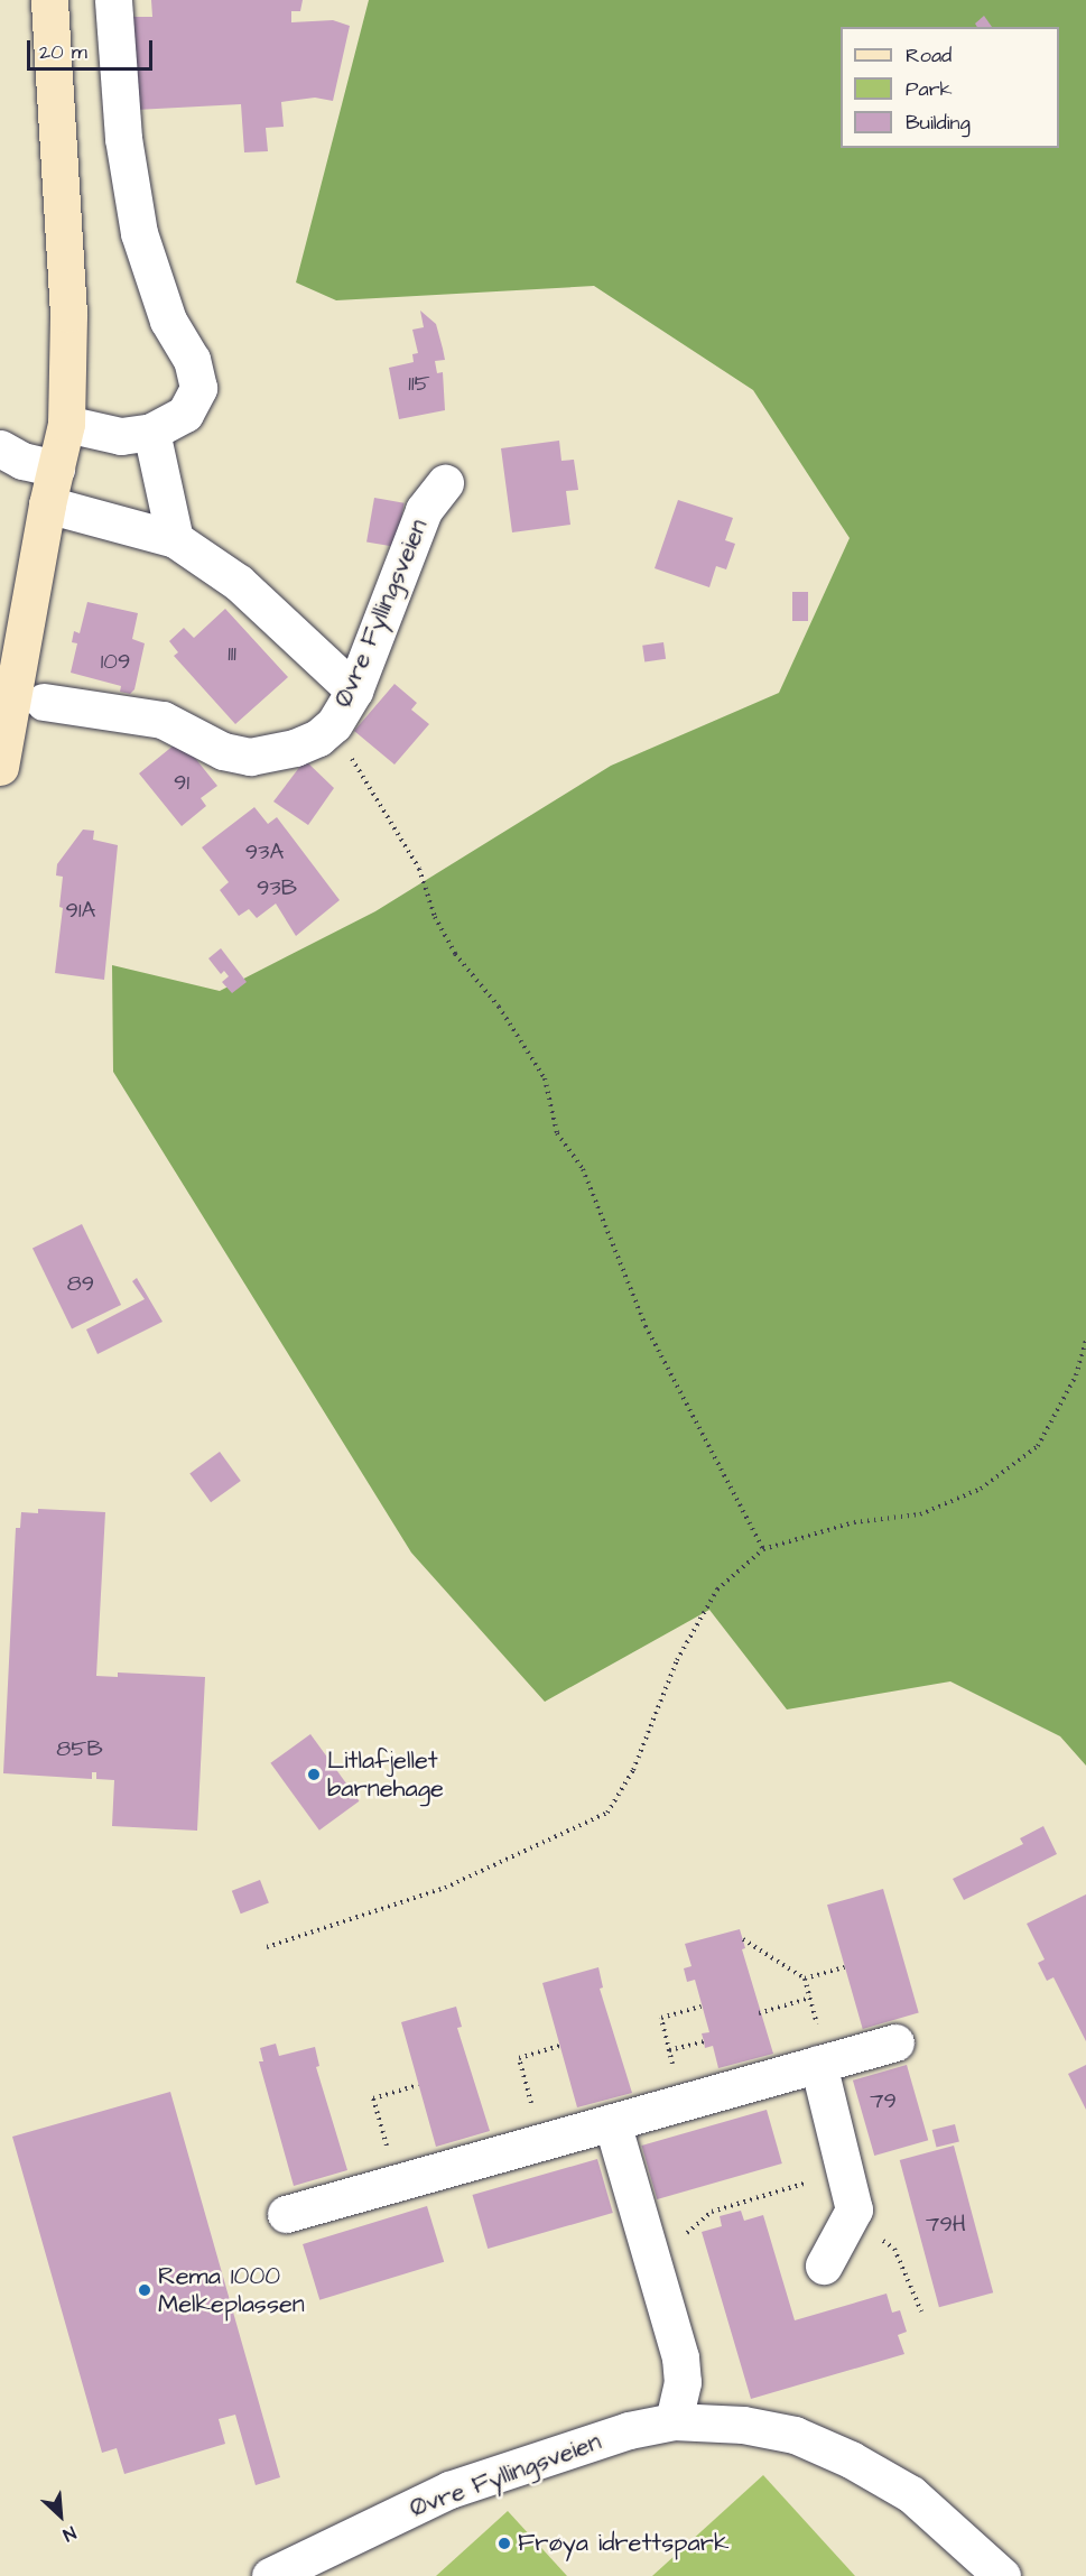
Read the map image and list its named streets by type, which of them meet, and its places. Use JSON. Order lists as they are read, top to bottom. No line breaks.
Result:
{"streets":{"street":["Øvre Fyllingsveien"]},"places":["Litlafjellet barnehage","Rema 1000 Melkeplassen","Frøya idrettspark"],"house_numbers":["115","111","109","91","93A","93B","91A","89","85B","79","79H"],"legend":["Road","Park","Building"],"scale_bar":"20 m","north":"bottom right"}
